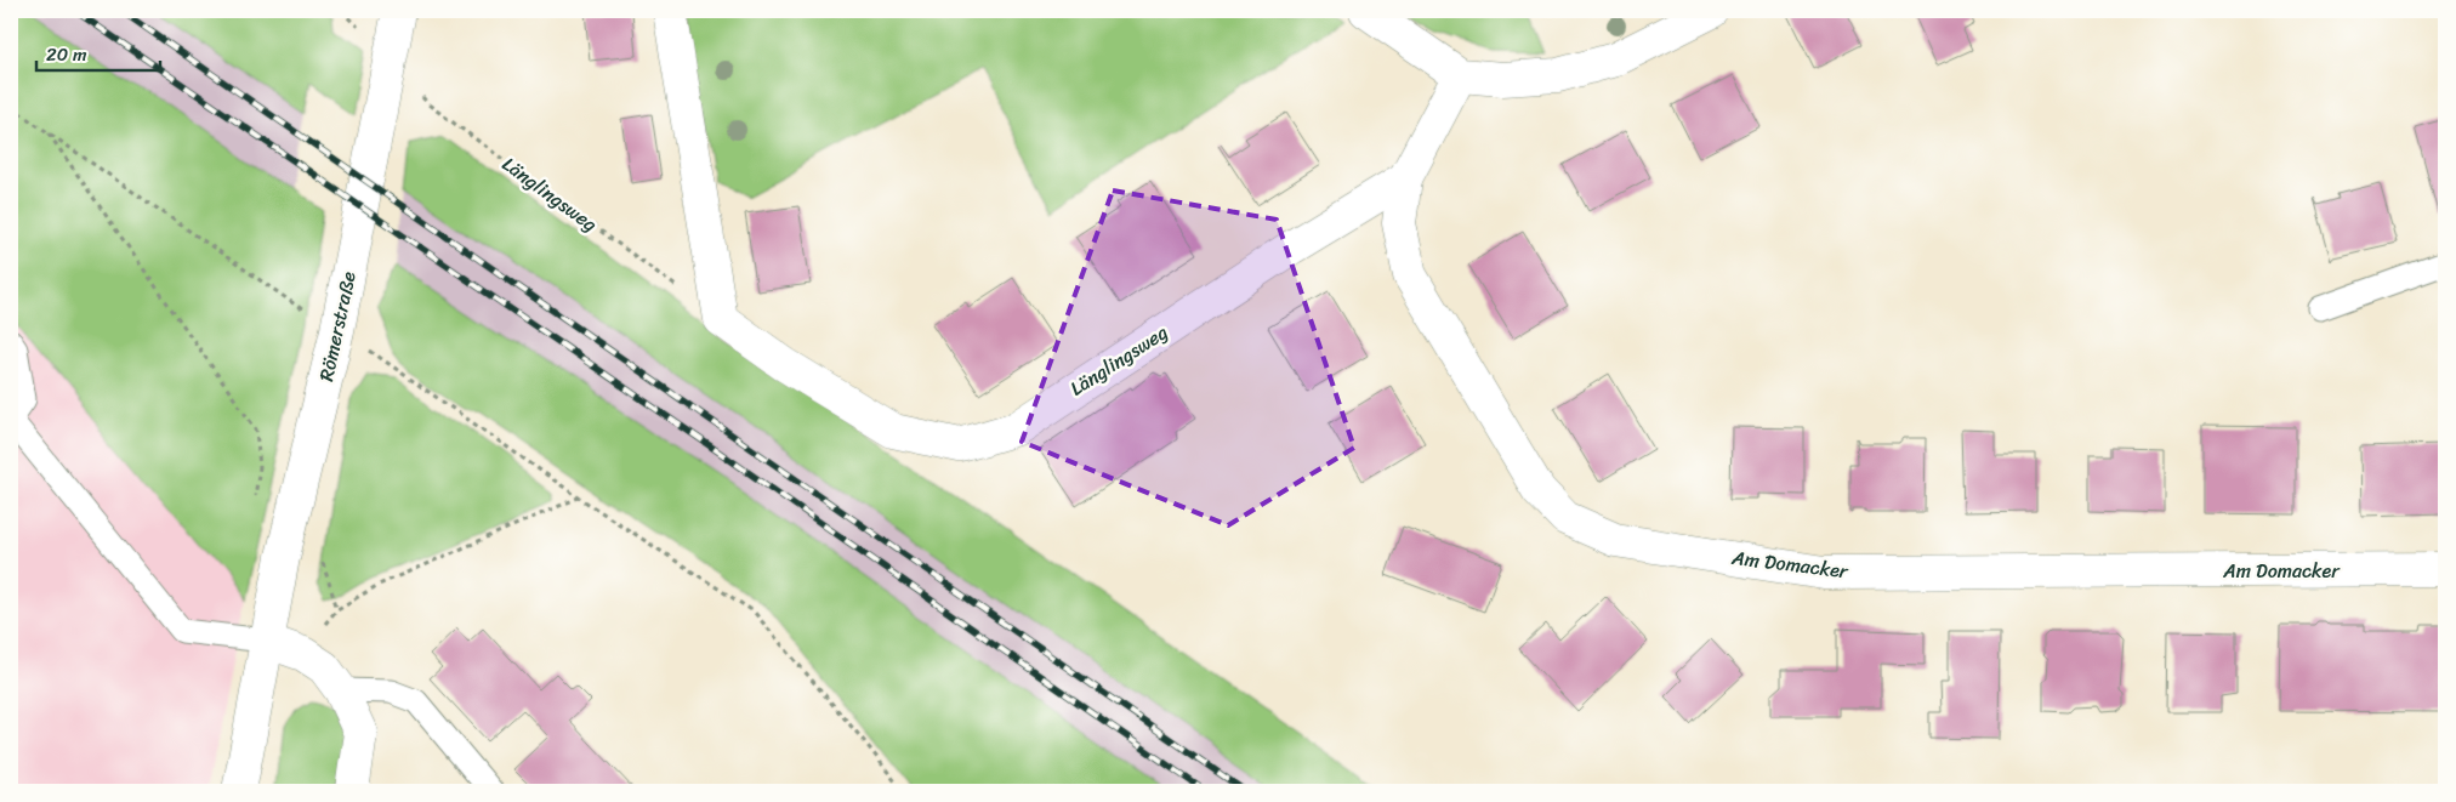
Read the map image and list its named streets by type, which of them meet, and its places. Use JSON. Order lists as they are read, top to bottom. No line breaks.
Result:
{"streets":{"street":["Länglingsweg","Römerstraße","Am Domacker"]},"crossings":[["Länglingsweg","Römerstraße"],["Länglingsweg","Am Domacker"]],"scale_bar":"20 m"}
